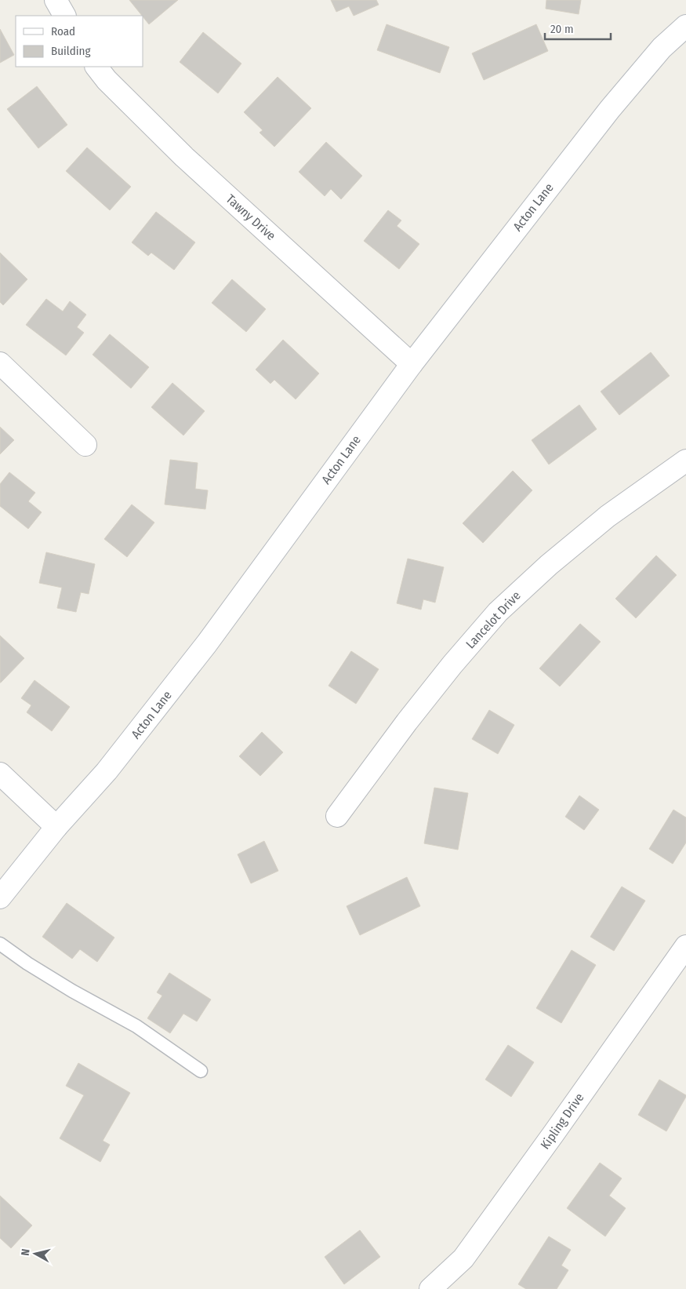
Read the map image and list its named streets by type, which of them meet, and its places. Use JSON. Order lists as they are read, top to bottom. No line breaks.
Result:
{"streets":{"street":["Acton Lane","Tawny Drive","Lancelot Drive","Kipling Drive"]},"crossings":[["Acton Lane","Tawny Drive"]],"legend":["Road","Building"],"scale_bar":"20 m","north":"left"}
